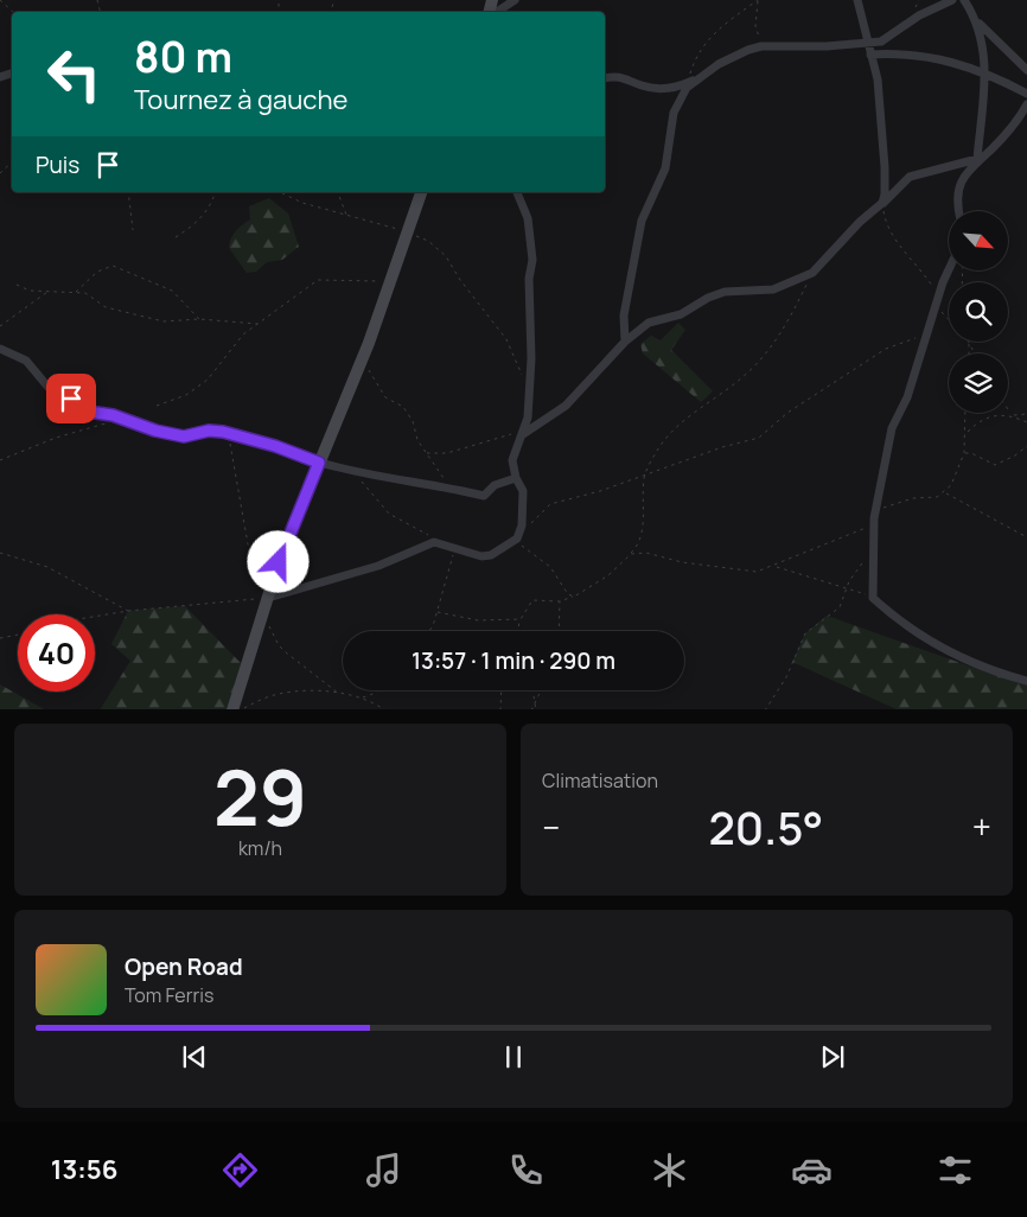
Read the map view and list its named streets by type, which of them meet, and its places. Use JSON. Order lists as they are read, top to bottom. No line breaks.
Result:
{"north":"bottom right","page":{"turn":["80 m","Tournez à gauche"],"then":"Puis","limit":"40","trip":"13:57 · 1 min · 290 m","tile":[["29","km/h"],"Climatisation"],"heat":["−","20.5°","+"],"song":["Open Road","Tom Ferris"],"tabs":"13:56"}}
